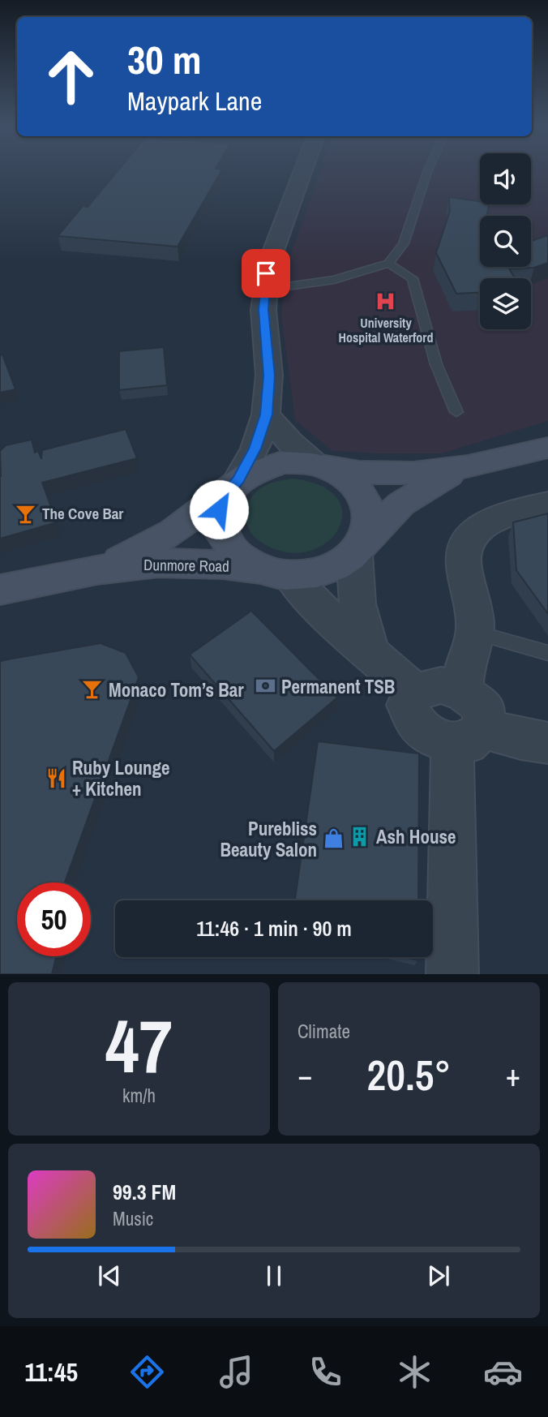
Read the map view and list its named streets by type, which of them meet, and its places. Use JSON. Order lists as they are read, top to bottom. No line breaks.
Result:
{"streets":{"main road":["Dunmore Road"]},"places":{"hospital":["University Hospital Waterford"],"bar":["The Cove Bar","Monaco Tom’s Bar"],"bank":["Permanent TSB"],"restaurant":["Ruby Lounge + Kitchen"],"building":["Ash House"],"shop":["Purebliss Beauty Salon"]},"page":{"turn":["30 m","Maypark Lane"],"limit":"50","trip":"11:46 · 1 min · 90 m","tile":[["47","km/h"],"Climate"],"heat":["−","20.5°","+"],"song":["99.3 FM","Music"],"tabs":"11:45"}}
